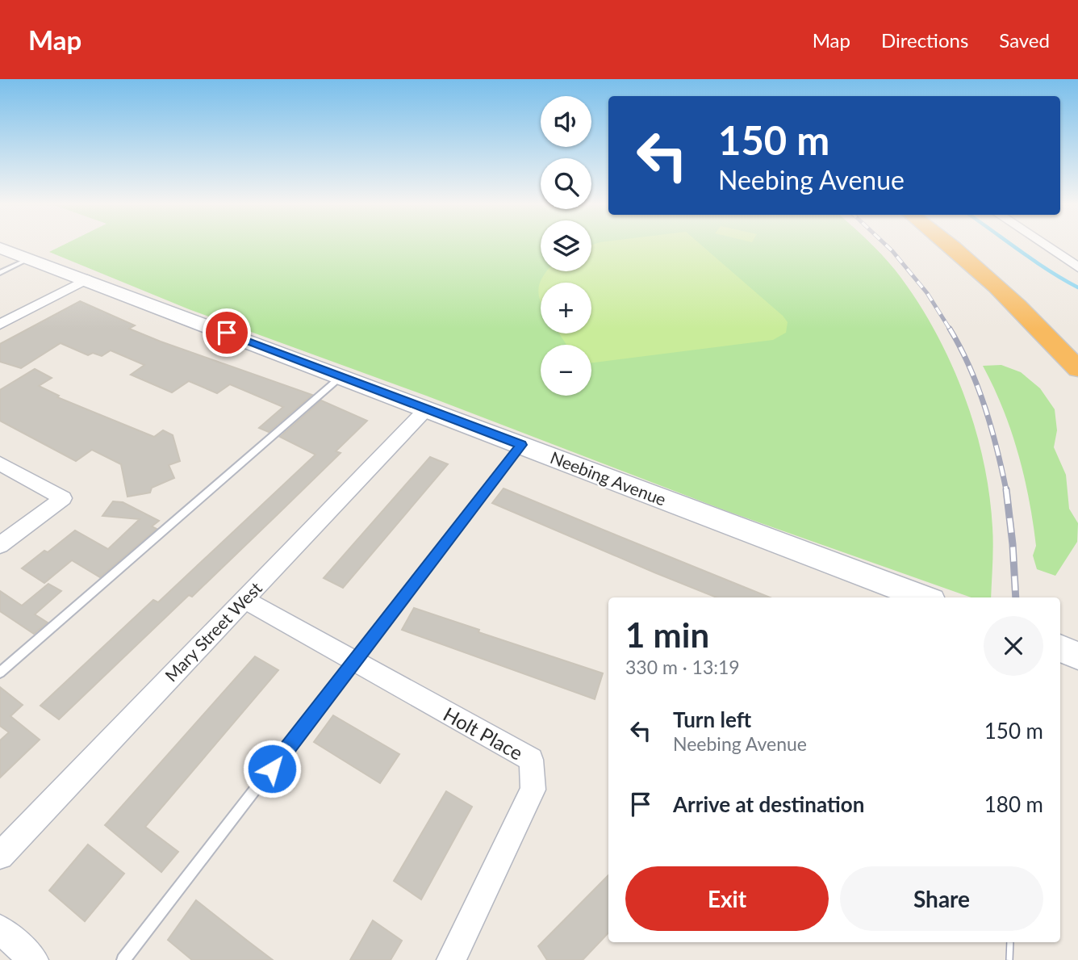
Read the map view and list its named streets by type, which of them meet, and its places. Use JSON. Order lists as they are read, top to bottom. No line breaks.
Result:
{"streets":{"main road":["Neebing Avenue"],"street":["Mary Street West","Holt Place"]},"crossings":[["Neebing Avenue","Mary Street West"],["Mary Street West","Holt Place"]],"page":{"header":"Map","nav":["Map","Directions","Saved"],"map_buttons":["+","−"],"turn":["150 m","Neebing Avenue"],"heading":["1 min","330 m · 13:19"],"list":[{"name":"Turn left","note":"Neebing Avenue","value":"150 m"},{"name":"Arrive at destination","value":"180 m"}],"buttons":["Exit","Share"]}}
